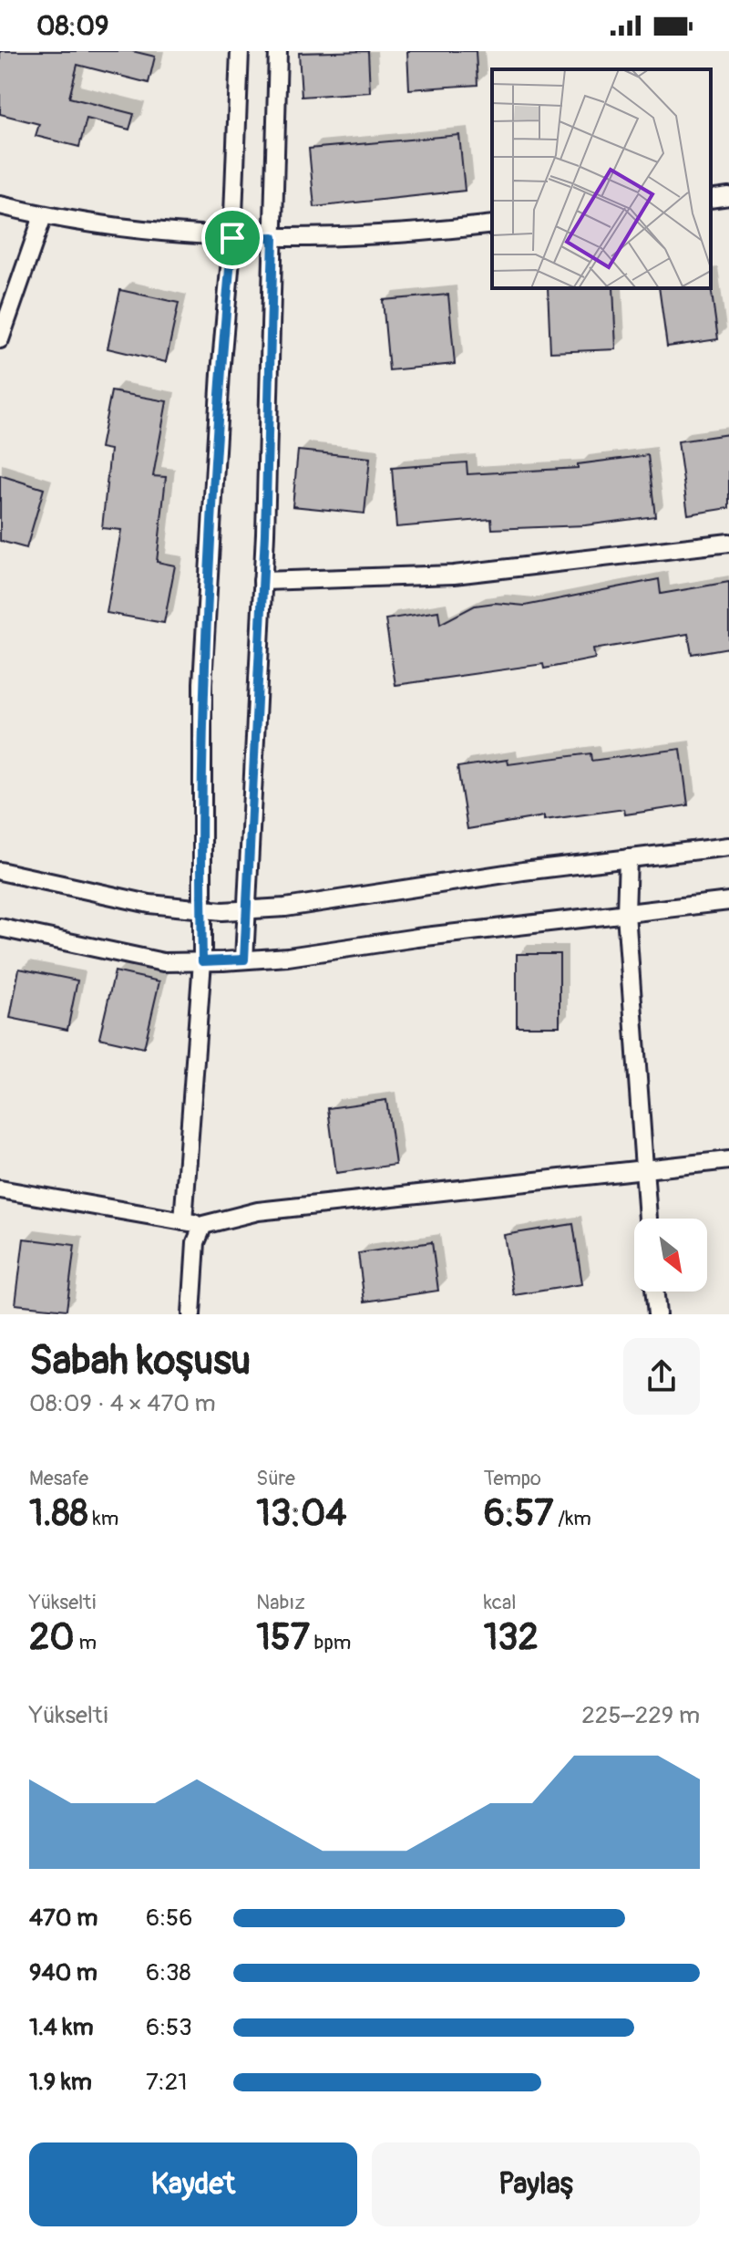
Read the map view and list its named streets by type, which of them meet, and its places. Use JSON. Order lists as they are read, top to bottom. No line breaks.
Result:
{"north":"bottom right","page":{"status":"08:09","heading":["Sabah koşusu","08:09 · 4 × 470 m"],"stats":[["Mesafe","1.88 km"],["Süre","13:04"],["Tempo","6:57 /km"],["Yükselti","20 m"],["Nabız","157 bpm"],["kcal","132"]],"chart":["Yükselti","225–229 m"],"list":[{"name":"470 m","note":"6:56"},{"name":"940 m","note":"6:38"},{"name":"1.4 km","note":"6:53"},{"name":"1.9 km","note":"7:21"}],"buttons":["Kaydet","Paylaş"]}}
